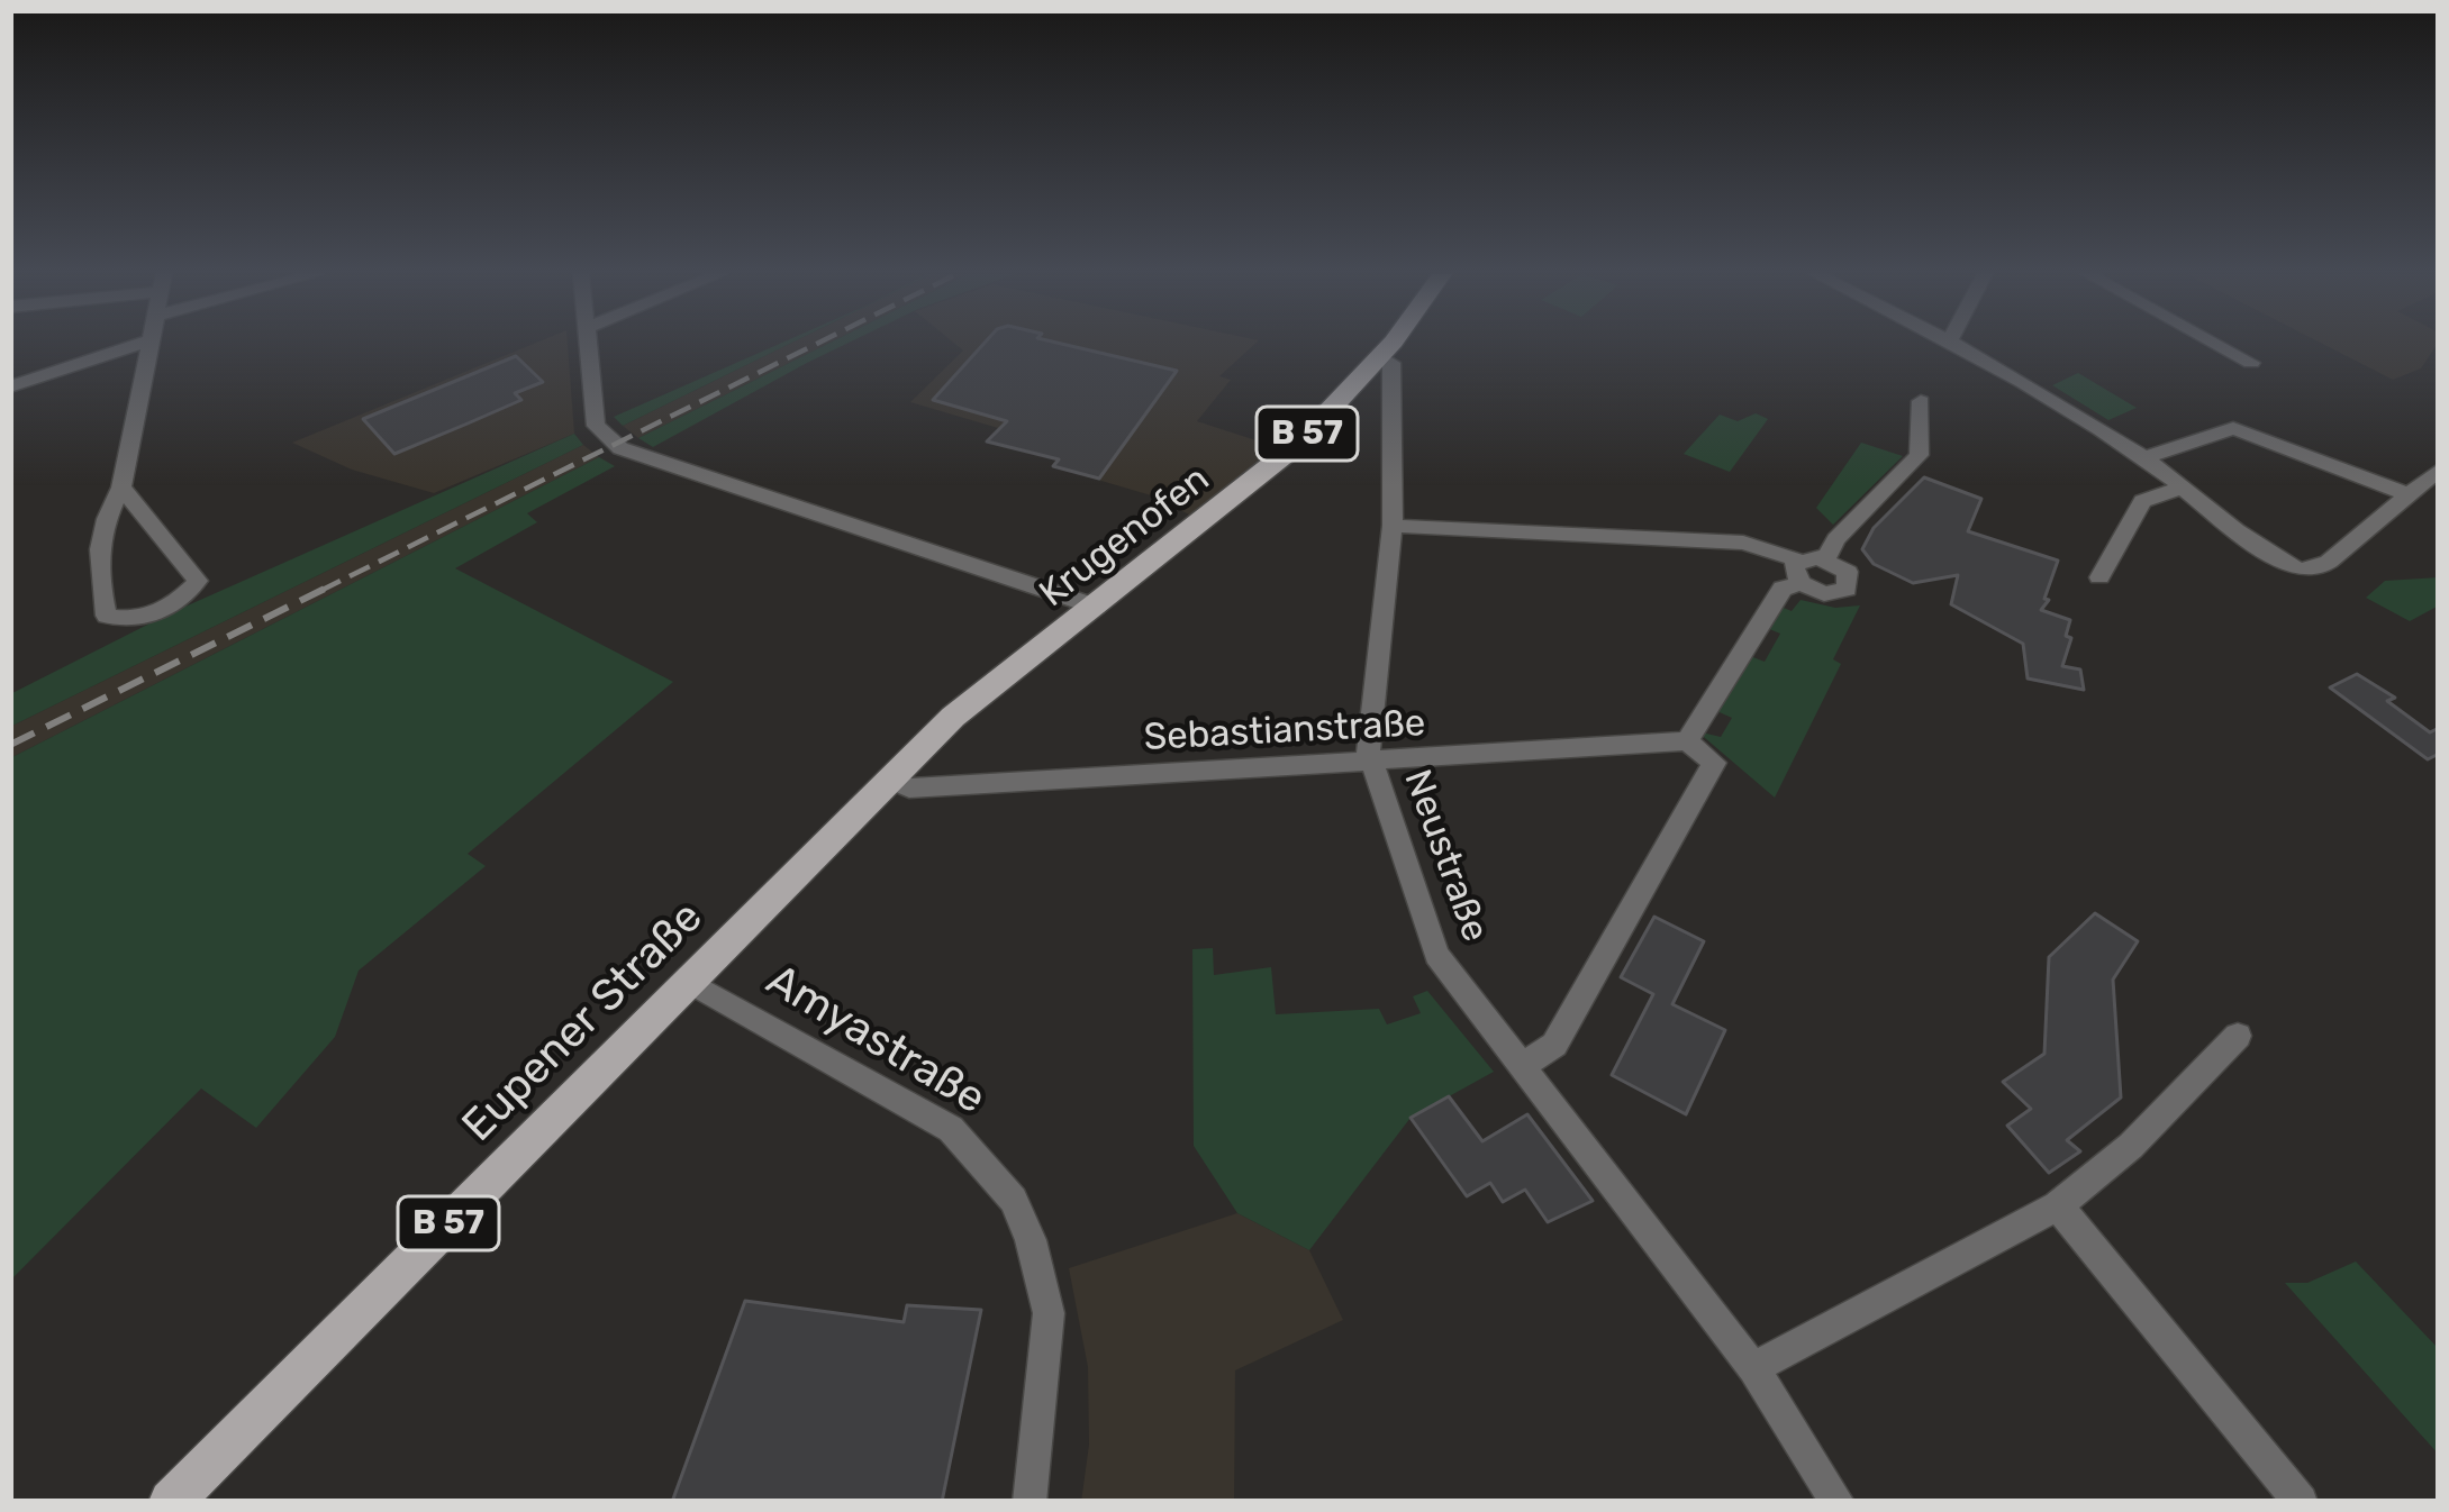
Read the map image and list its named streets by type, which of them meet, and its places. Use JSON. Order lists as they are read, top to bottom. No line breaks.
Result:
{"streets":{"main road":["B 57","Krugenofen","Eupener Straße"],"street":["Sebastianstraße","Neustraße","Amyastraße"]},"crossings":[["Krugenofen","Sebastianstraße"],["Krugenofen","Neustraße"],["Krugenofen","Eupener Straße"],["Sebastianstraße","Neustraße"],["Sebastianstraße","Eupener Straße"],["Eupener Straße","Amyastraße"]]}
